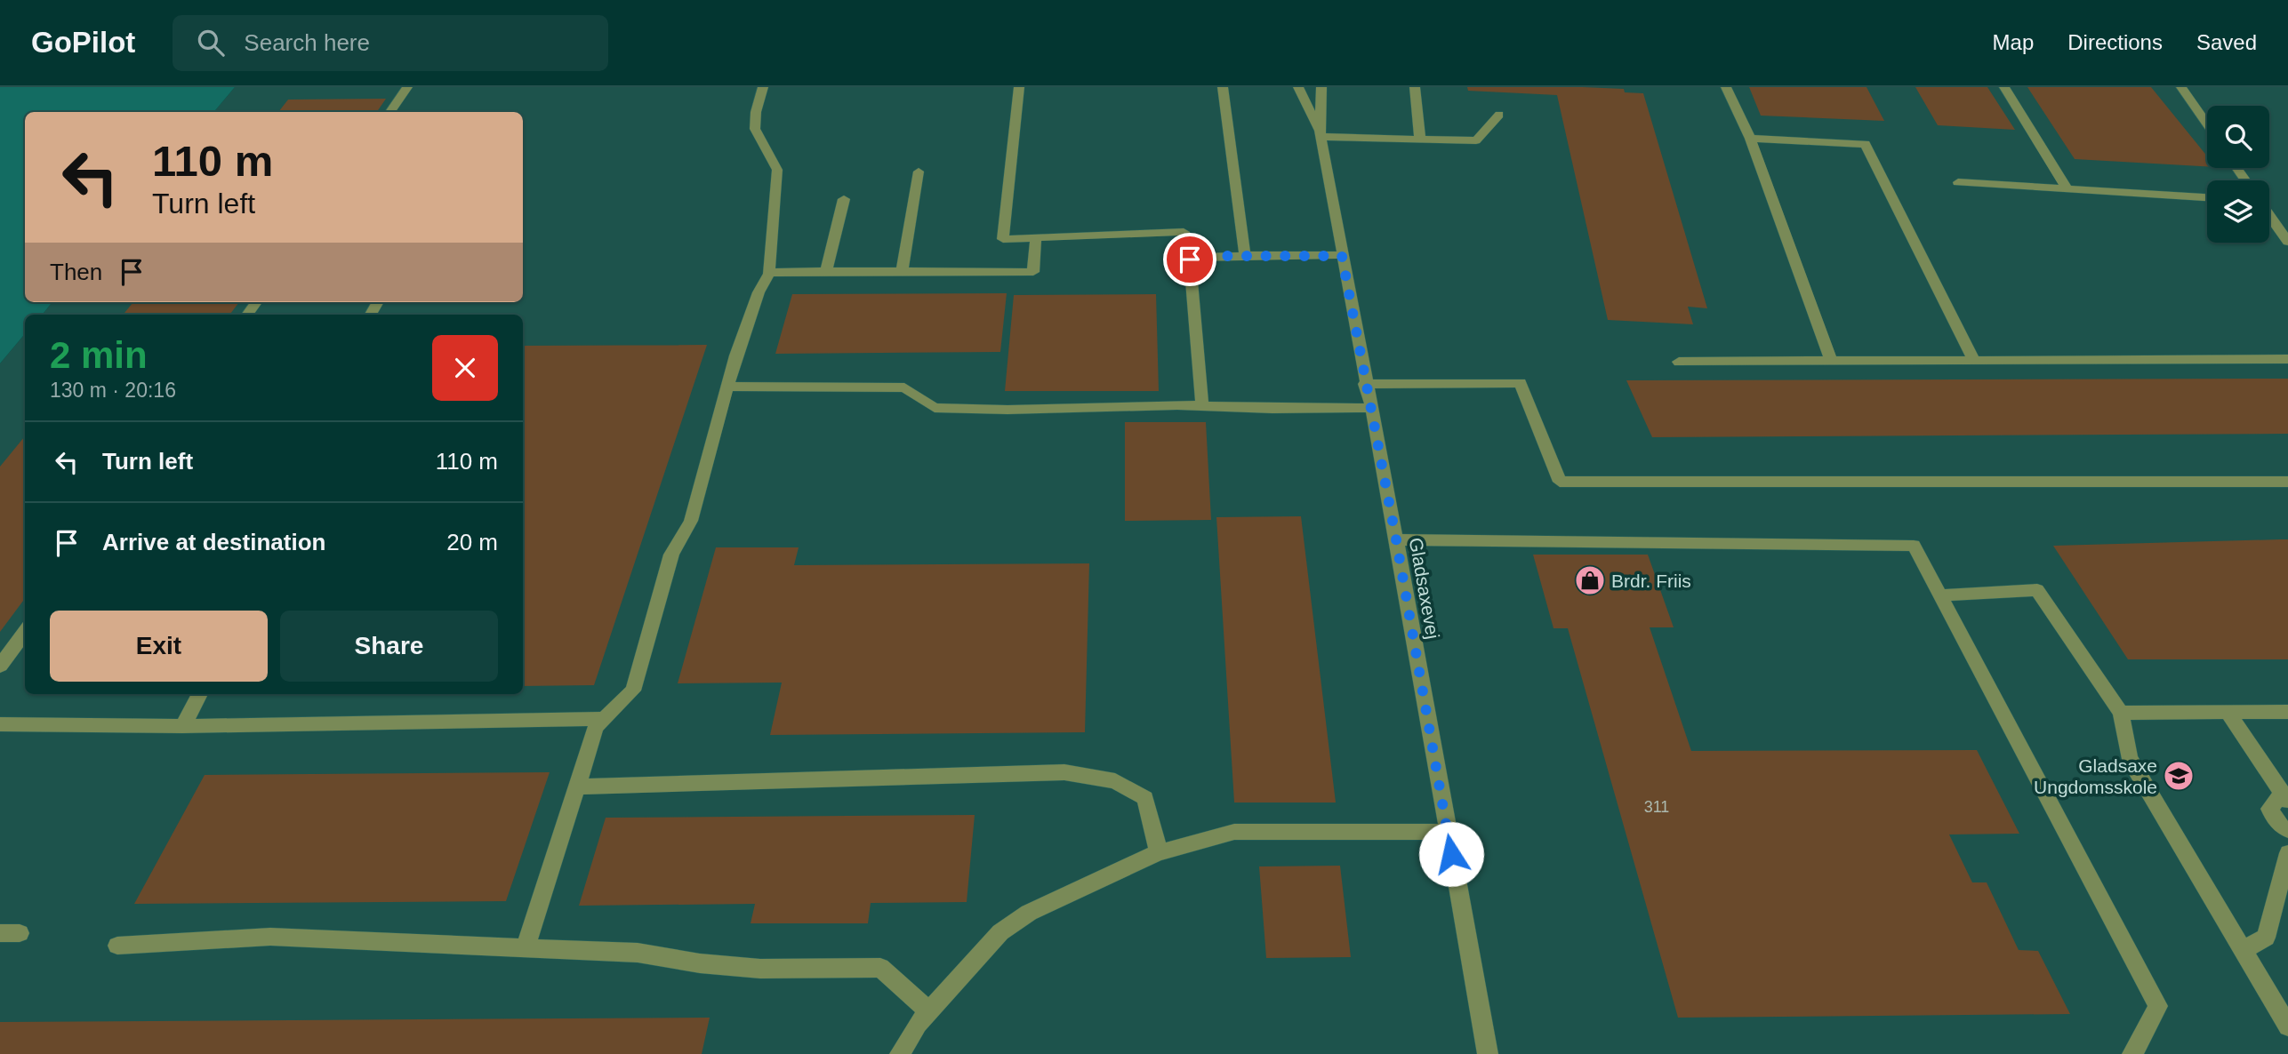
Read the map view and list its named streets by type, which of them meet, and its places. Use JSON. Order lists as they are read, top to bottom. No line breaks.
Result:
{"streets":{"street":["Gladsaxevej"]},"places":{"shop":["Brdr. Friis"],"school or university":["Gladsaxe Ungdomsskole"]},"house_numbers":["311"],"page":{"header":"GoPilot","search":"Search here","nav":["Map","Directions","Saved"],"turn":["110 m","Turn left"],"then":"Then","heading":["2 min","130 m · 20:16"],"list":[{"name":"Turn left","value":"110 m"},{"name":"Arrive at destination","value":"20 m"}],"buttons":["Exit","Share"]}}
